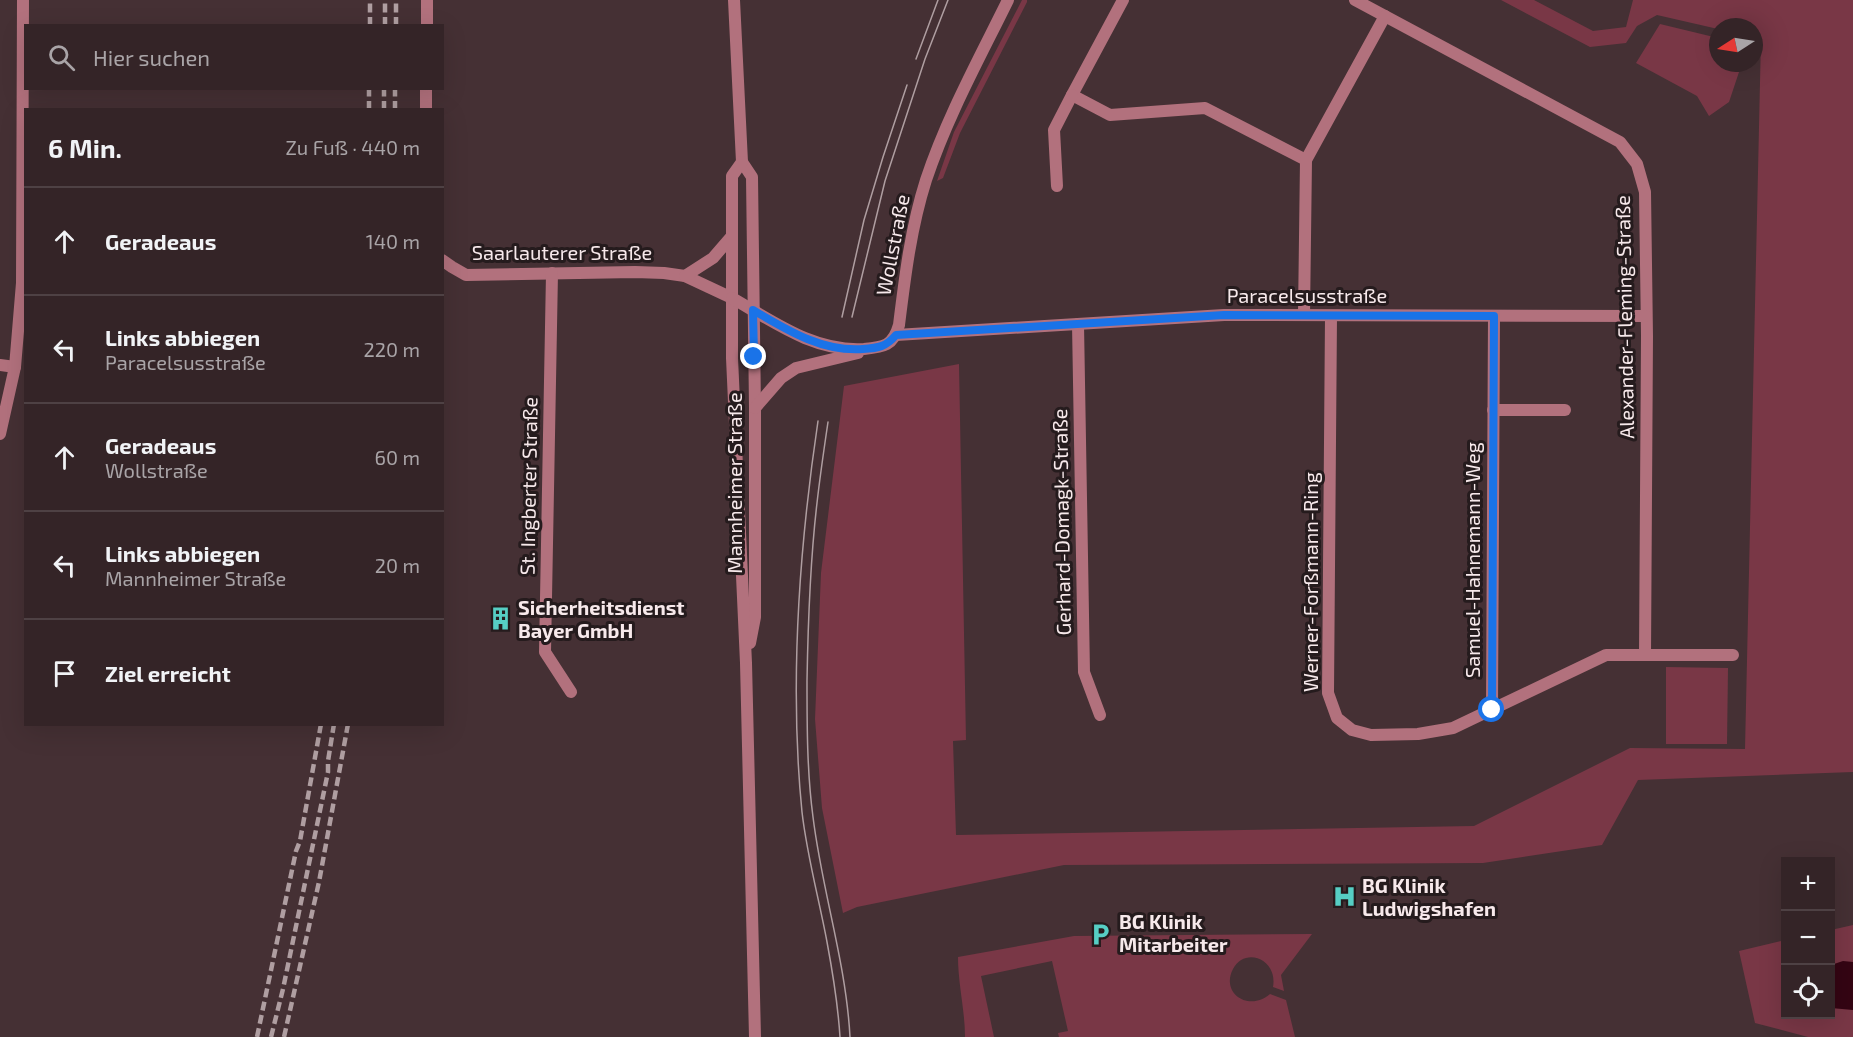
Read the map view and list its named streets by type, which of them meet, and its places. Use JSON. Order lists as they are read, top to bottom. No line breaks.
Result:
{"streets":{"street":["Wollstraße","Saarlauterer Straße","Paracelsusstraße","Alexander-Fleming-Straße","Mannheimer Straße","St. Ingberter Straße","Gerhard-Domagk-Straße","Samuel-Hahnemann-Weg","Werner-Forßmann-Ring"]},"crossings":[["Wollstraße","Paracelsusstraße"],["Saarlauterer Straße","Mannheimer Straße"],["Saarlauterer Straße","St. Ingberter Straße"],["Paracelsusstraße","Alexander-Fleming-Straße"],["Paracelsusstraße","Gerhard-Domagk-Straße"],["Paracelsusstraße","Samuel-Hahnemann-Weg"],["Paracelsusstraße","Werner-Forßmann-Ring"],["Alexander-Fleming-Straße","Werner-Forßmann-Ring"],["Samuel-Hahnemann-Weg","Werner-Forßmann-Ring"]],"places":{"building":["Sicherheitsdienst Bayer GmbH"],"hospital":["BG Klinik Ludwigshafen"],"parking":["BG Klinik Mitarbeiter"]},"north":"left","page":{"search":"Hier suchen","heading":["6 Min.","Zu Fuß · 440 m"],"list":[["Geradeaus","140 m"],["Links abbiegen","Paracelsusstraße","220 m"],["Geradeaus","Wollstraße","60 m"],["Links abbiegen","Mannheimer Straße","20 m"],"Ziel erreicht"],"map_buttons":["+","−"]}}
